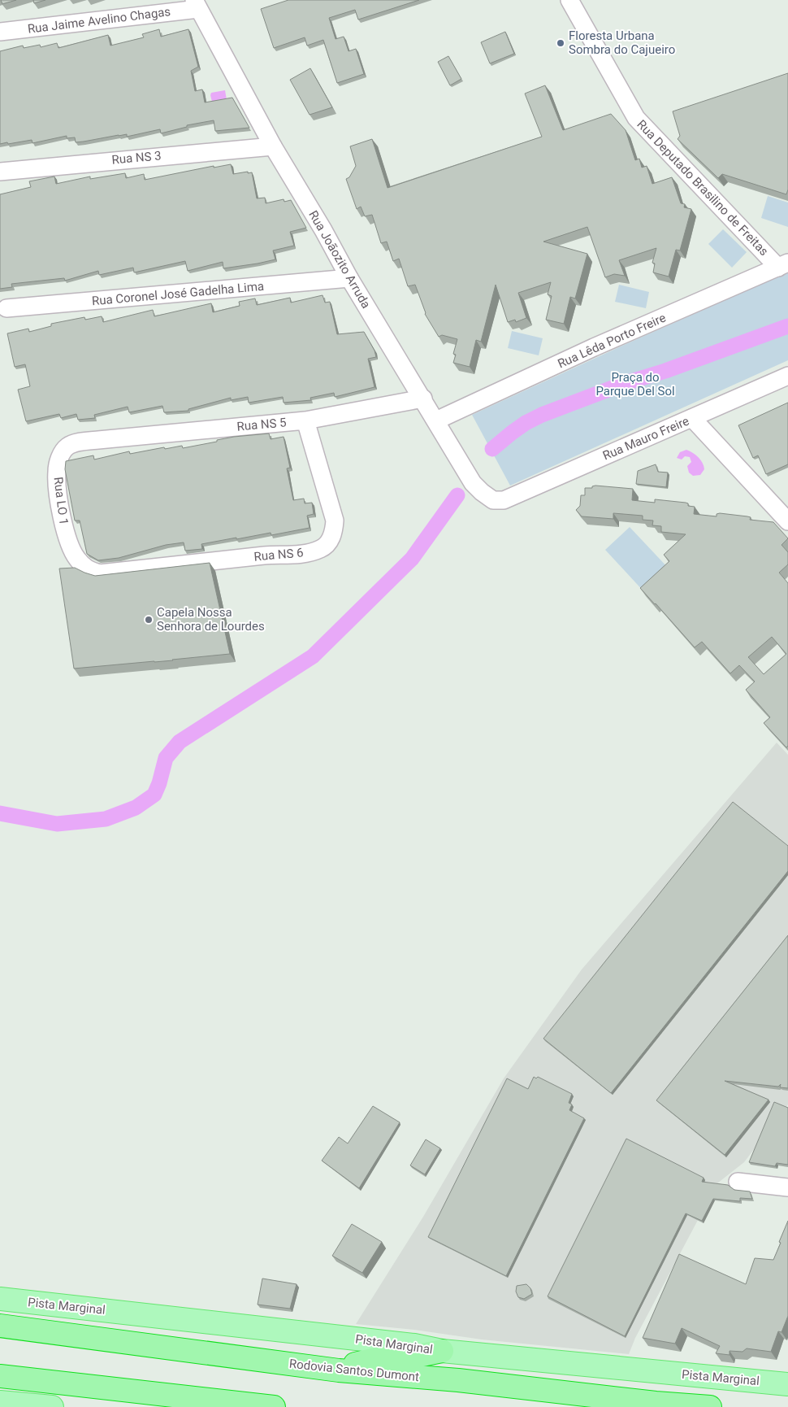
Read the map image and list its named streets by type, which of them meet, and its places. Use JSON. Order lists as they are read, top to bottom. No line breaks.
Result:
{"streets":{"highway":["Rodovia Santos Dumont"],"main road":["Pista Marginal"],"street":["Rua Jaime Avelino Chagas","Rua NS 3","Rua Deputado Brasilino de Freitas","Rua Joãozito Arruda","Rua Coronel José Gadelha Lima","Rua Lêda Porto Freire","Rua NS 5","Rua Mauro Freire","Rua LO 1","Rua NS 6"]},"crossings":[["Rua Jaime Avelino Chagas","Rua Joãozito Arruda"],["Rua NS 3","Rua Joãozito Arruda"],["Rua Deputado Brasilino de Freitas","Rua Lêda Porto Freire"],["Rua Joãozito Arruda","Rua Coronel José Gadelha Lima"],["Rua Joãozito Arruda","Rua Lêda Porto Freire"],["Rua Joãozito Arruda","Rua NS 5"],["Rua Joãozito Arruda","Rua Mauro Freire"],["Rua NS 5","Rua LO 1"],["Rua NS 5","Rua NS 6"],["Rua LO 1","Rua NS 6"]],"parks":["Praça do Parque Del Sol"],"places":["Floresta Urbana Sombra do Cajueiro","Capela Nossa Senhora de Lourdes"]}
